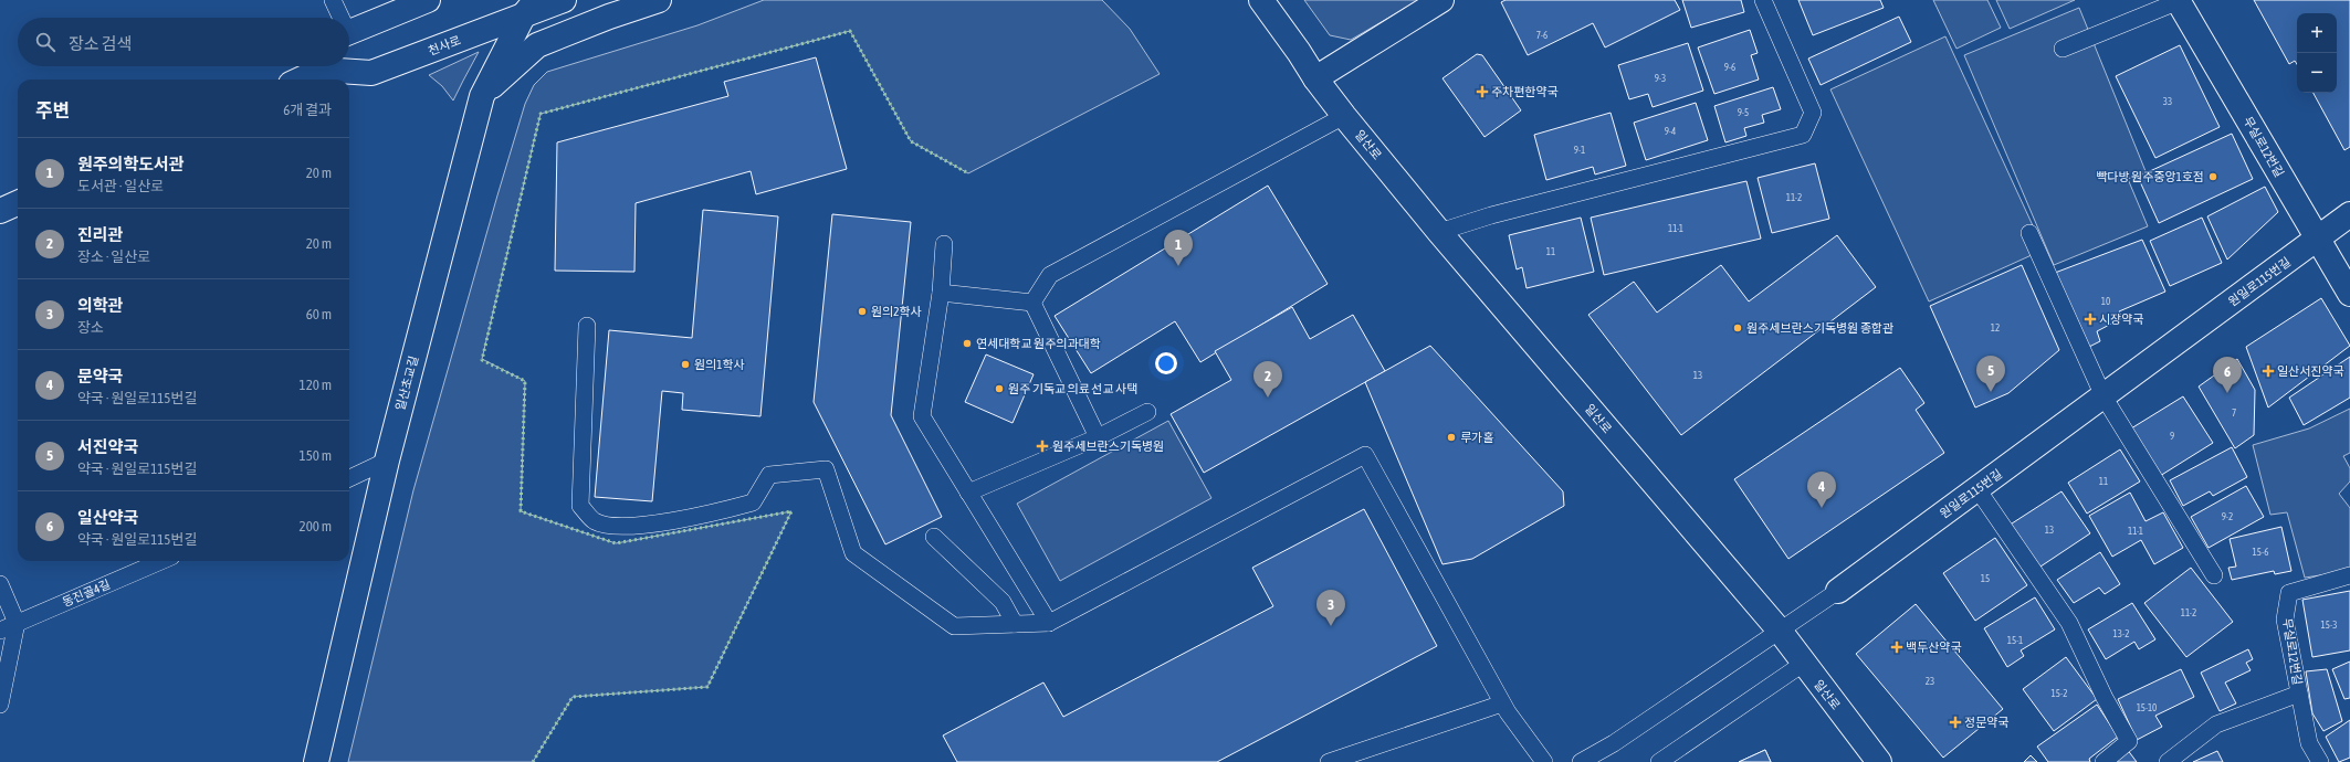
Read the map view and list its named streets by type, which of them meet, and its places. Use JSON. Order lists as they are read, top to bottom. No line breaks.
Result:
{"streets":{"street":["천사로","일산로","무실로12번길","원일로115번길","일산초교길"],"lane":["동진골4길"]},"crossings":[["천사로","일산초교길"],["무실로12번길","원일로115번길"]],"places":{"health":["주차편한약국","시장약국","일산서진약국","원주세브란스기독병원","백두산약국","정문약국"],"other":["빡다방 원주중앙1호점","원의2학사","원주세브란스기독병원 종합관","연세대학교 원주의과대학","원의1학사","원주 기독교 의료 선교 사택","루가홀"]},"house_numbers":["7-6","9-6","9-3","33","9-5","9-4","9-1","11-2","11-1","11","10","12","13","7","9","11","9-2","13","11-1","15-6","15","11-2","15-3","13-2","15-1","23","15-2","15-10"],"page":{"map_buttons":["+","−"],"search":"장소 검색","heading":["주변","6개 결과"],"list":[{"mark":"1","name":"원주의학도서관","note":"도서관 · 일산로","value":"20 m"},{"mark":"2","name":"진리관","note":"장소 · 일산로","value":"20 m"},{"mark":"3","name":"의학관","note":"장소","value":"60 m"},{"mark":"4","name":"문약국","note":"약국 · 원일로115번길","value":"120 m"},{"mark":"5","name":"서진약국","note":"약국 · 원일로115번길","value":"150 m"},{"mark":"6","name":"일산약국","note":"약국 · 원일로115번길","value":"200 m"}],"pins":["1","5","6","2","4","3"]}}
